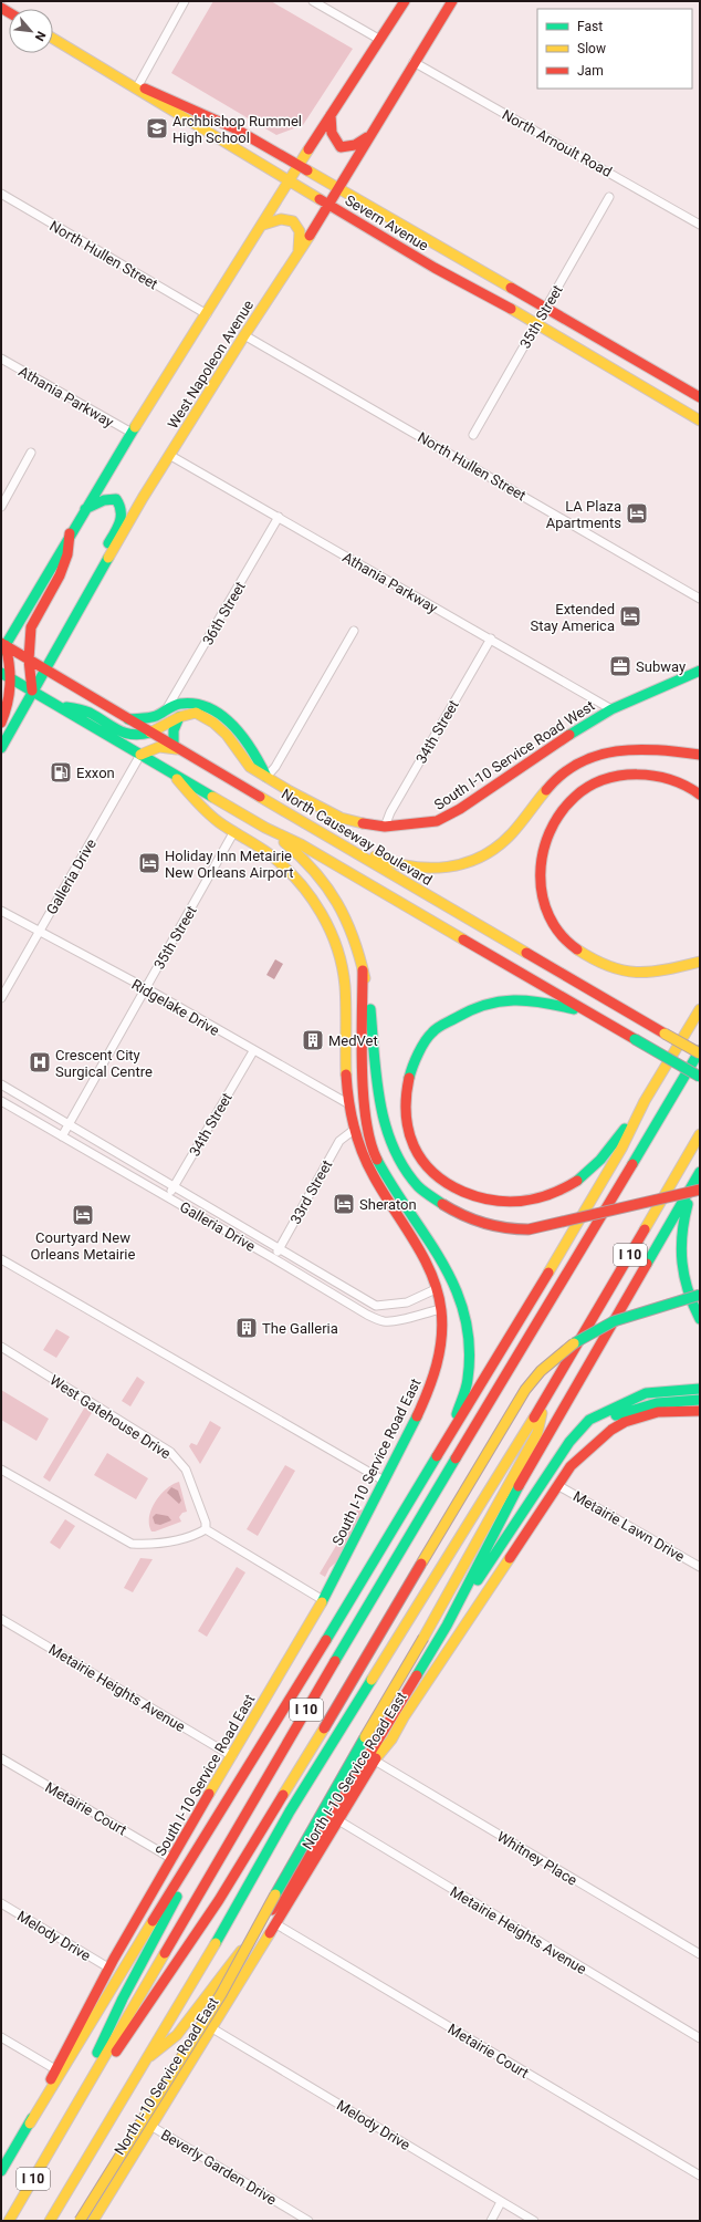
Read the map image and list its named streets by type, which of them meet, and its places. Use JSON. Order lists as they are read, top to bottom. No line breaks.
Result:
{"streets":{"main road":["Severn Avenue","West Napoleon Avenue","South I-10 Service Road West","North Causeway Boulevard","I 10","South I-10 Service Road East","North I-10 Service Road East"],"street":["North Arnoult Road","North Hullen Street","35th Street","Athania Parkway","36th Street","34th Street","Galleria Drive","Ridgelake Drive","33rd Street","West Gatehouse Drive","Metairie Lawn Drive","Metairie Heights Avenue","Metairie Court","Whitney Place","Melody Drive","Beverly Garden Drive"]},"crossings":[["North Arnoult Road","West Napoleon Avenue"],["Severn Avenue","35th Street"],["Severn Avenue","West Napoleon Avenue"],["North Hullen Street","West Napoleon Avenue"],["35th Street","Galleria Drive"],["35th Street","Ridgelake Drive"],["35th Street","South I-10 Service Road East"],["West Napoleon Avenue","Athania Parkway"],["West Napoleon Avenue","North Causeway Boulevard"],["Athania Parkway","36th Street"],["Athania Parkway","34th Street"],["Athania Parkway","South I-10 Service Road West"],["34th Street","South I-10 Service Road West"],["34th Street","Galleria Drive"],["34th Street","Ridgelake Drive"],["South I-10 Service Road West","North Causeway Boulevard"],["North Causeway Boulevard","I 10"],["Galleria Drive","Ridgelake Drive"],["Galleria Drive","33rd Street"],["Galleria Drive","South I-10 Service Road East"],["Ridgelake Drive","South I-10 Service Road East"],["33rd Street","South I-10 Service Road East"],["South I-10 Service Road East","Metairie Heights Avenue"],["South I-10 Service Road East","Metairie Court"],["South I-10 Service Road East","Melody Drive"],["Metairie Lawn Drive","North I-10 Service Road East"],["Metairie Heights Avenue","North I-10 Service Road East"],["North I-10 Service Road East","Metairie Court"],["North I-10 Service Road East","Whitney Place"],["North I-10 Service Road East","Melody Drive"],["North I-10 Service Road East","Beverly Garden Drive"]],"places":{"school or university":["Archbishop Rummel High School"],"hotel":["LA Plaza Apartments","Extended Stay America","Holiday Inn Metairie New Orleans Airport","Sheraton","Courtyard New Orleans Metairie"],"office":["Subway"],"fuel station":["Exxon"],"building":["MedVet","The Galleria"],"hospital":["Crescent City Surgical Centre"]},"legend":["Fast","Slow","Jam"],"north":"bottom right"}
